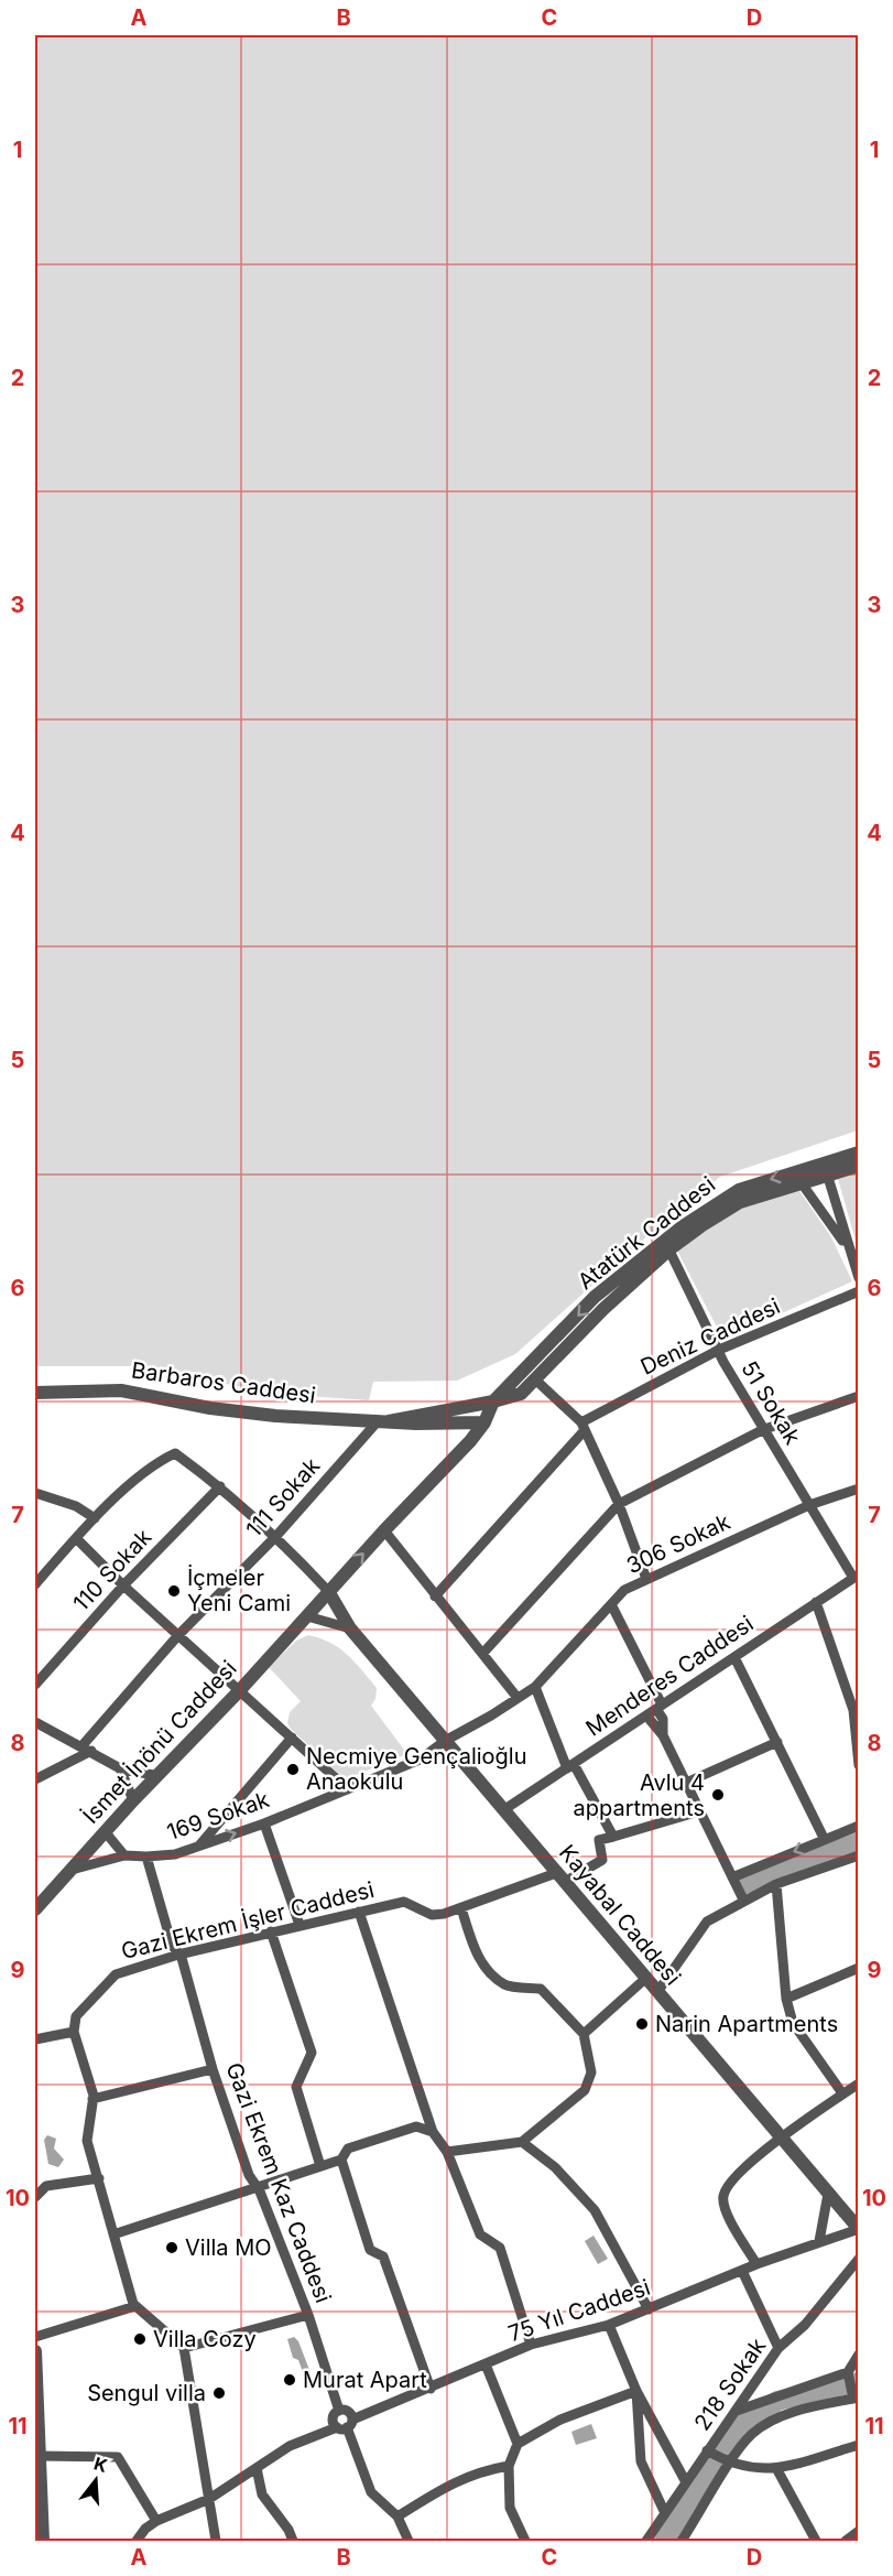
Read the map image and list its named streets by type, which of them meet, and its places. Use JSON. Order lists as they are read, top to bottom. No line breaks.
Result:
{"streets":{"street":["Atatürk Caddesi","Deniz Caddesi","Barbaros Caddesi","51 Sokak","111 Sokak","306 Sokak","110 Sokak","Menderes Caddesi","İsmet İnönü Caddesi","169 Sokak","Kayabal Caddesi","Gazi Ekrem İşler Caddesi","Gazi Ekrem Kaz Caddesi","75 Yıl Caddesi","218 Sokak"]},"crossings":[["Atatürk Caddesi","Barbaros Caddesi"],["Atatürk Caddesi","51 Sokak"],["Atatürk Caddesi","111 Sokak"],["Atatürk Caddesi","İsmet İnönü Caddesi"],["Atatürk Caddesi","Kayabal Caddesi"],["Deniz Caddesi","51 Sokak"],["Barbaros Caddesi","111 Sokak"],["51 Sokak","306 Sokak"],["51 Sokak","Menderes Caddesi"],["306 Sokak","169 Sokak"],["306 Sokak","Kayabal Caddesi"],["Menderes Caddesi","Kayabal Caddesi"],["İsmet İnönü Caddesi","169 Sokak"],["169 Sokak","Kayabal Caddesi"],["169 Sokak","Gazi Ekrem Kaz Caddesi"],["Kayabal Caddesi","Gazi Ekrem İşler Caddesi"],["Kayabal Caddesi","75 Yıl Caddesi"],["Gazi Ekrem İşler Caddesi","Gazi Ekrem Kaz Caddesi"]],"places":["İçmeler Yeni Cami","Necmiye Gençalioğlu Anaokulu","Avlu 4 appartments","Narin Apartments","Villa MO","Villa Cozy","Murat Apart","Sengul villa"],"north":"top","grid":{"columns":["A","B","C","D"],"rows":["1","2","3","4","5","6","7","8","9","10","11"]}}
